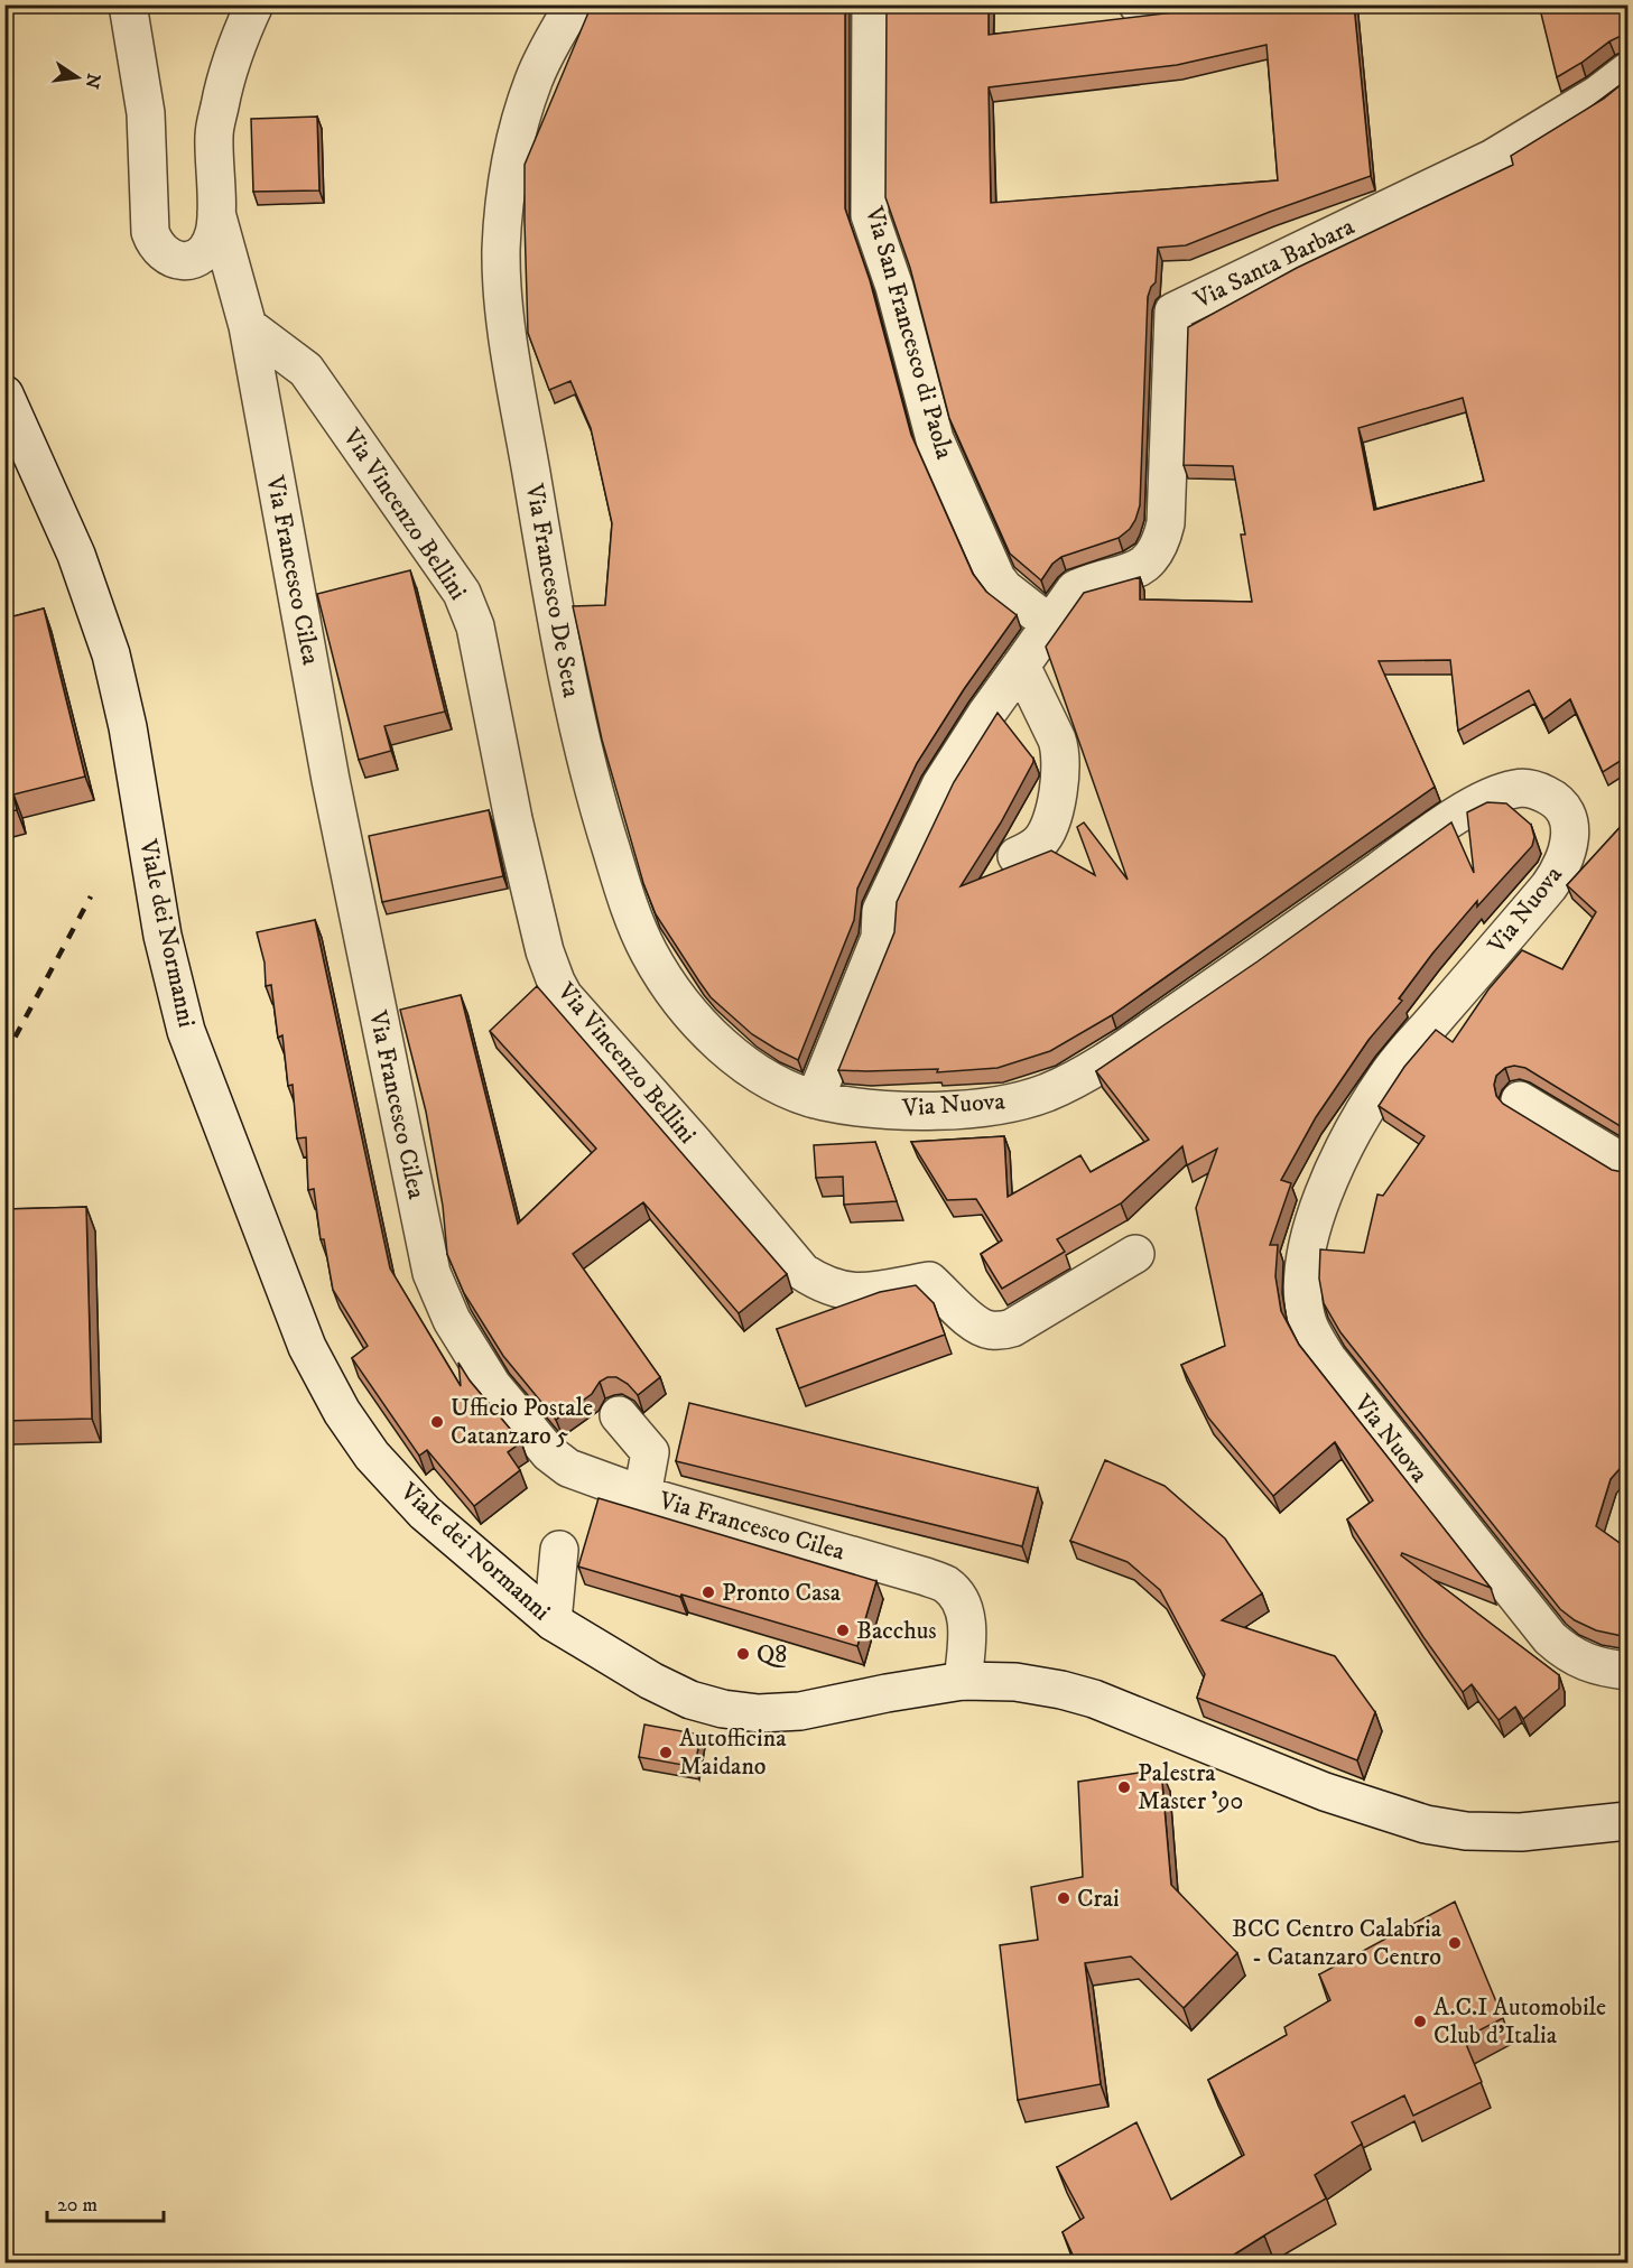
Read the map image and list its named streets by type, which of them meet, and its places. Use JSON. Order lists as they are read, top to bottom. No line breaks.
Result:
{"streets":{"street":["Via Santa Barbara","Via San Francesco di Paola","Via Vincenzo Bellini","Via Francesco Cilea","Via Francesco De Seta","Via Nuova","Viale dei Normanni"]},"crossings":[["Via Santa Barbara","Via San Francesco di Paola"],["Via Vincenzo Bellini","Via Francesco Cilea"],["Via Francesco Cilea","Viale dei Normanni"],["Via Francesco De Seta","Via Nuova"]],"places":["Ufficio Postale Catanzaro 5","Pronto Casa","Bacchus","Q8","Autofficina Maidano","Palestra Master '90","Crai","BCC Centro Calabria - Catanzaro Centro","A.C.I Automobile Club d'Italia"],"scale_bar":"20 m","north":"right"}
